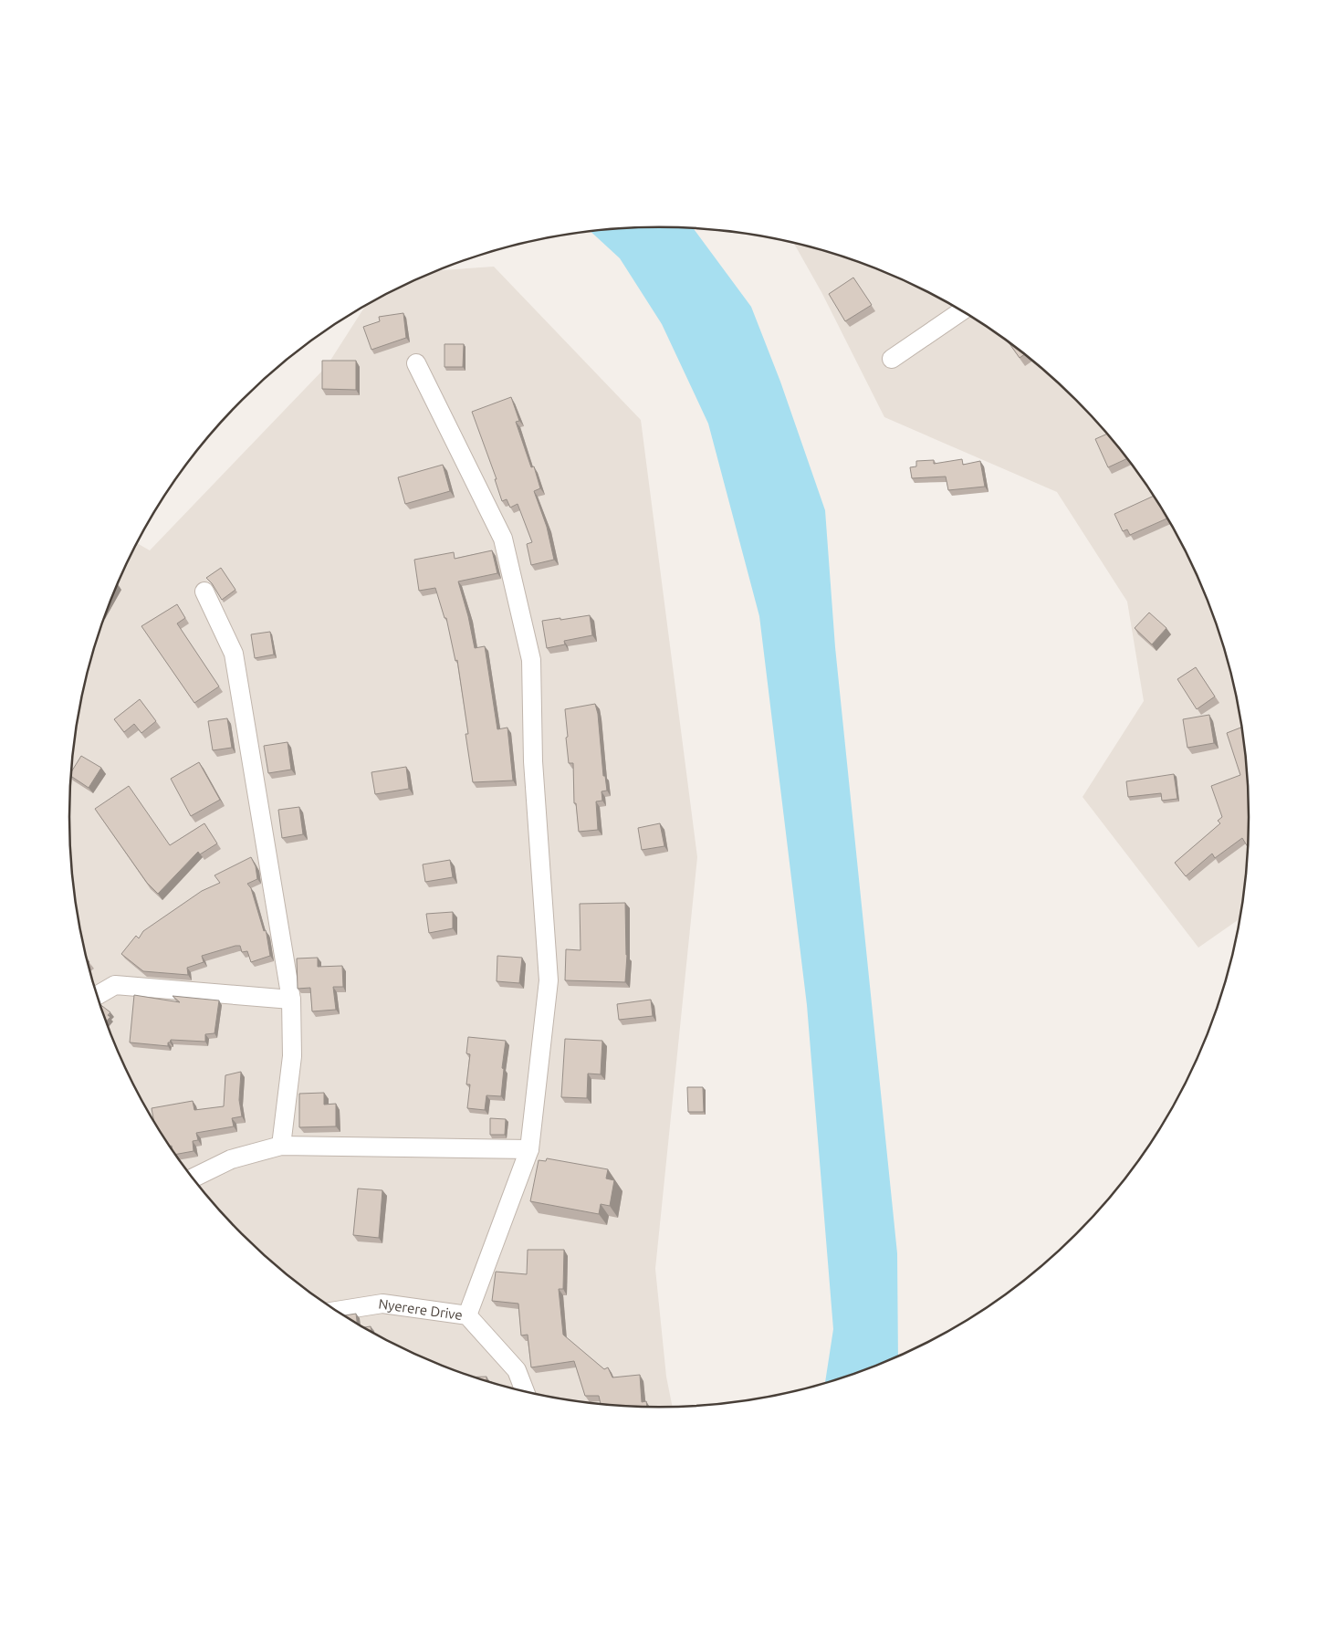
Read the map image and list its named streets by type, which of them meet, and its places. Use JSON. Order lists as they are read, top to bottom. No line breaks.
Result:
{"streets":{"street":["Nyerere Drive"]}}
